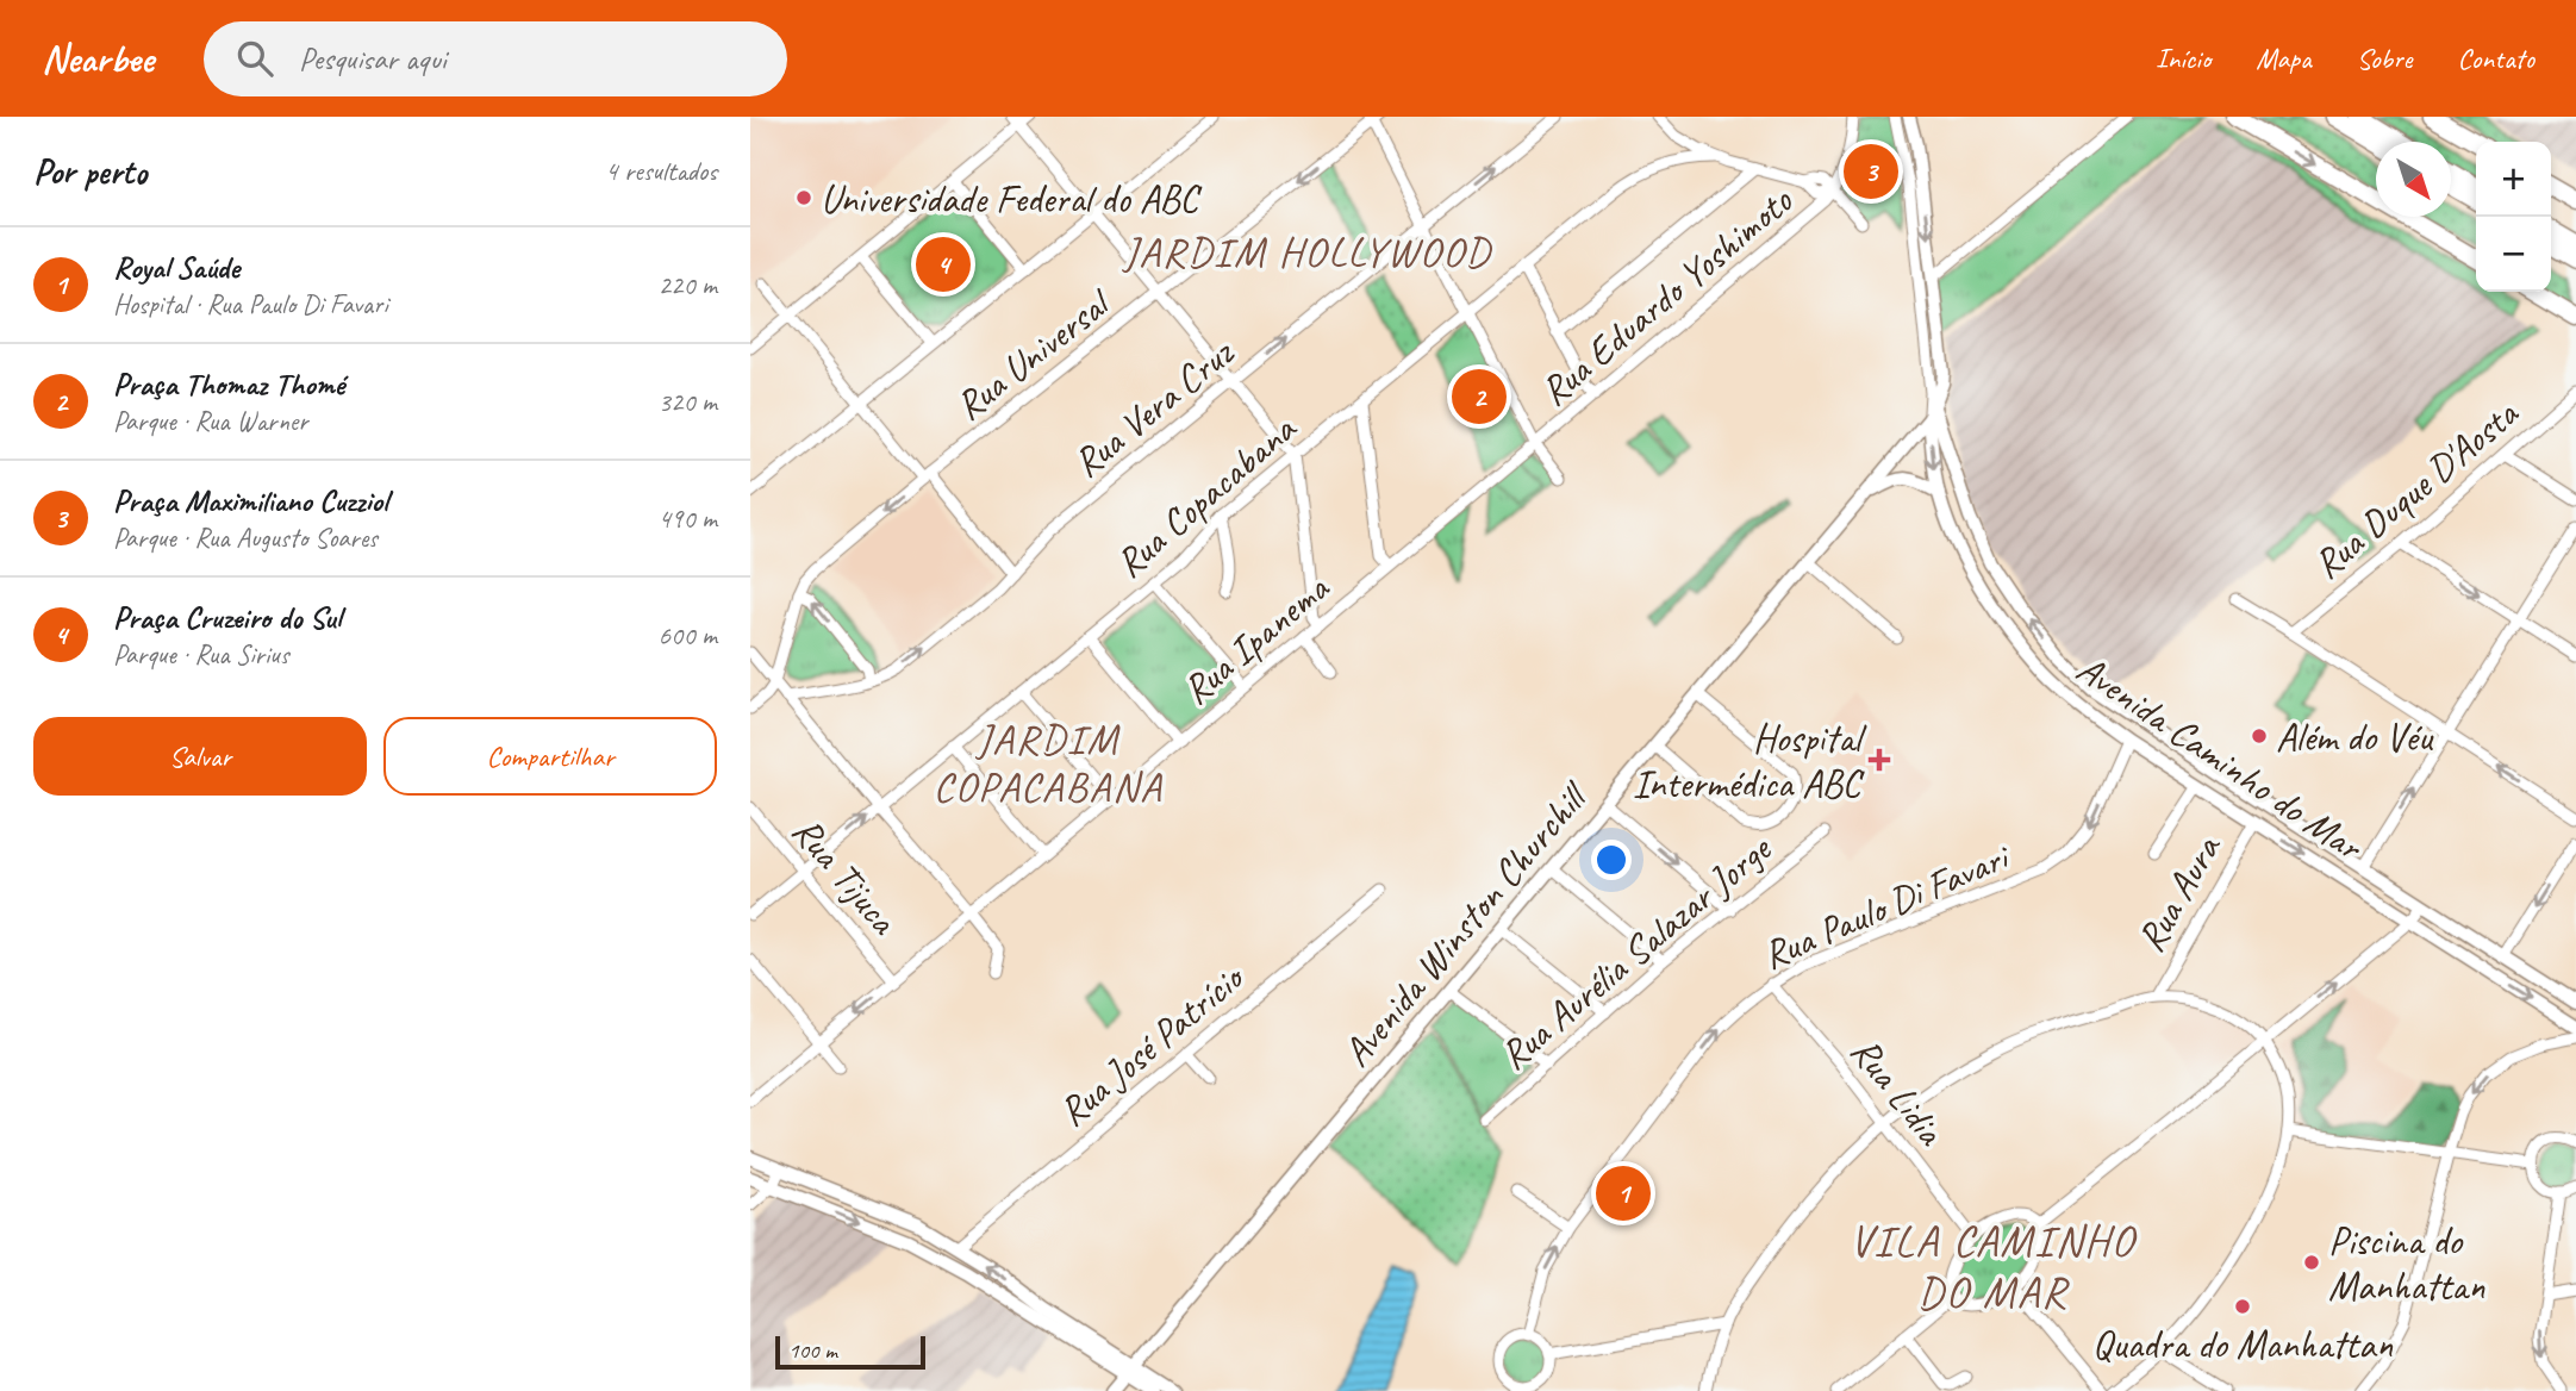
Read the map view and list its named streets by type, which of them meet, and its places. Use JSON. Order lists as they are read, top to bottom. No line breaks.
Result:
{"streets":{"main road":["Avenida Caminho do Mar","Avenida Winston Churchill"],"street":["Rua Eduardo Yoshimoto","Rua Universal","Rua Vera Cruz","Rua Duque D'Aosta","Rua Copacabana","Rua Ipanema","Rua Tijuca","Rua Aura","Rua Paulo Di Favari","Rua Aurélia Salazar Jorge","Rua José Patrício","Rua Lidia"]},"crossings":[["Rua Eduardo Yoshimoto","Rua Ipanema"],["Rua Copacabana","Rua Tijuca"],["Rua Ipanema","Rua Tijuca"],["Avenida Caminho do Mar","Rua Aura"],["Avenida Caminho do Mar","Rua Paulo Di Favari"],["Avenida Caminho do Mar","Avenida Winston Churchill"],["Rua Paulo Di Favari","Rua Lidia"]],"one_way":["Rua Universal","Rua Vera Cruz"],"districts":["JARDIM HOLLYWOOD","JARDIM COPACABANA","VILA CAMINHO DO MAR"],"places":{"other":["Universidade Federal do ABC","Além do Véu","Piscina do Manhattan","Quadra do Manhattan"],"health":["Hospital Intermédica ABC"]},"scale_bar":"100 m","north":"bottom right","page":{"header":"Nearbee","search":"Pesquisar aqui","nav":["Início","Mapa","Sobre","Contato"],"heading":["Por perto","4 resultados"],"pins":["3","4","2","1"],"map_buttons":["+","−"],"list":[{"mark":"1","name":"Royal Saúde","note":"Hospital · Rua Paulo Di Favari","value":"220 m"},{"mark":"2","name":"Praça Thomaz Thomé","note":"Parque · Rua Warner","value":"320 m"},{"mark":"3","name":"Praça Maximiliano Cuzziol","note":"Parque · Rua Augusto Soares","value":"490 m"},{"mark":"4","name":"Praça Cruzeiro do Sul","note":"Parque · Rua Sirius","value":"600 m"}],"buttons":["Salvar","Compartilhar"],"scale":"100 m"}}
